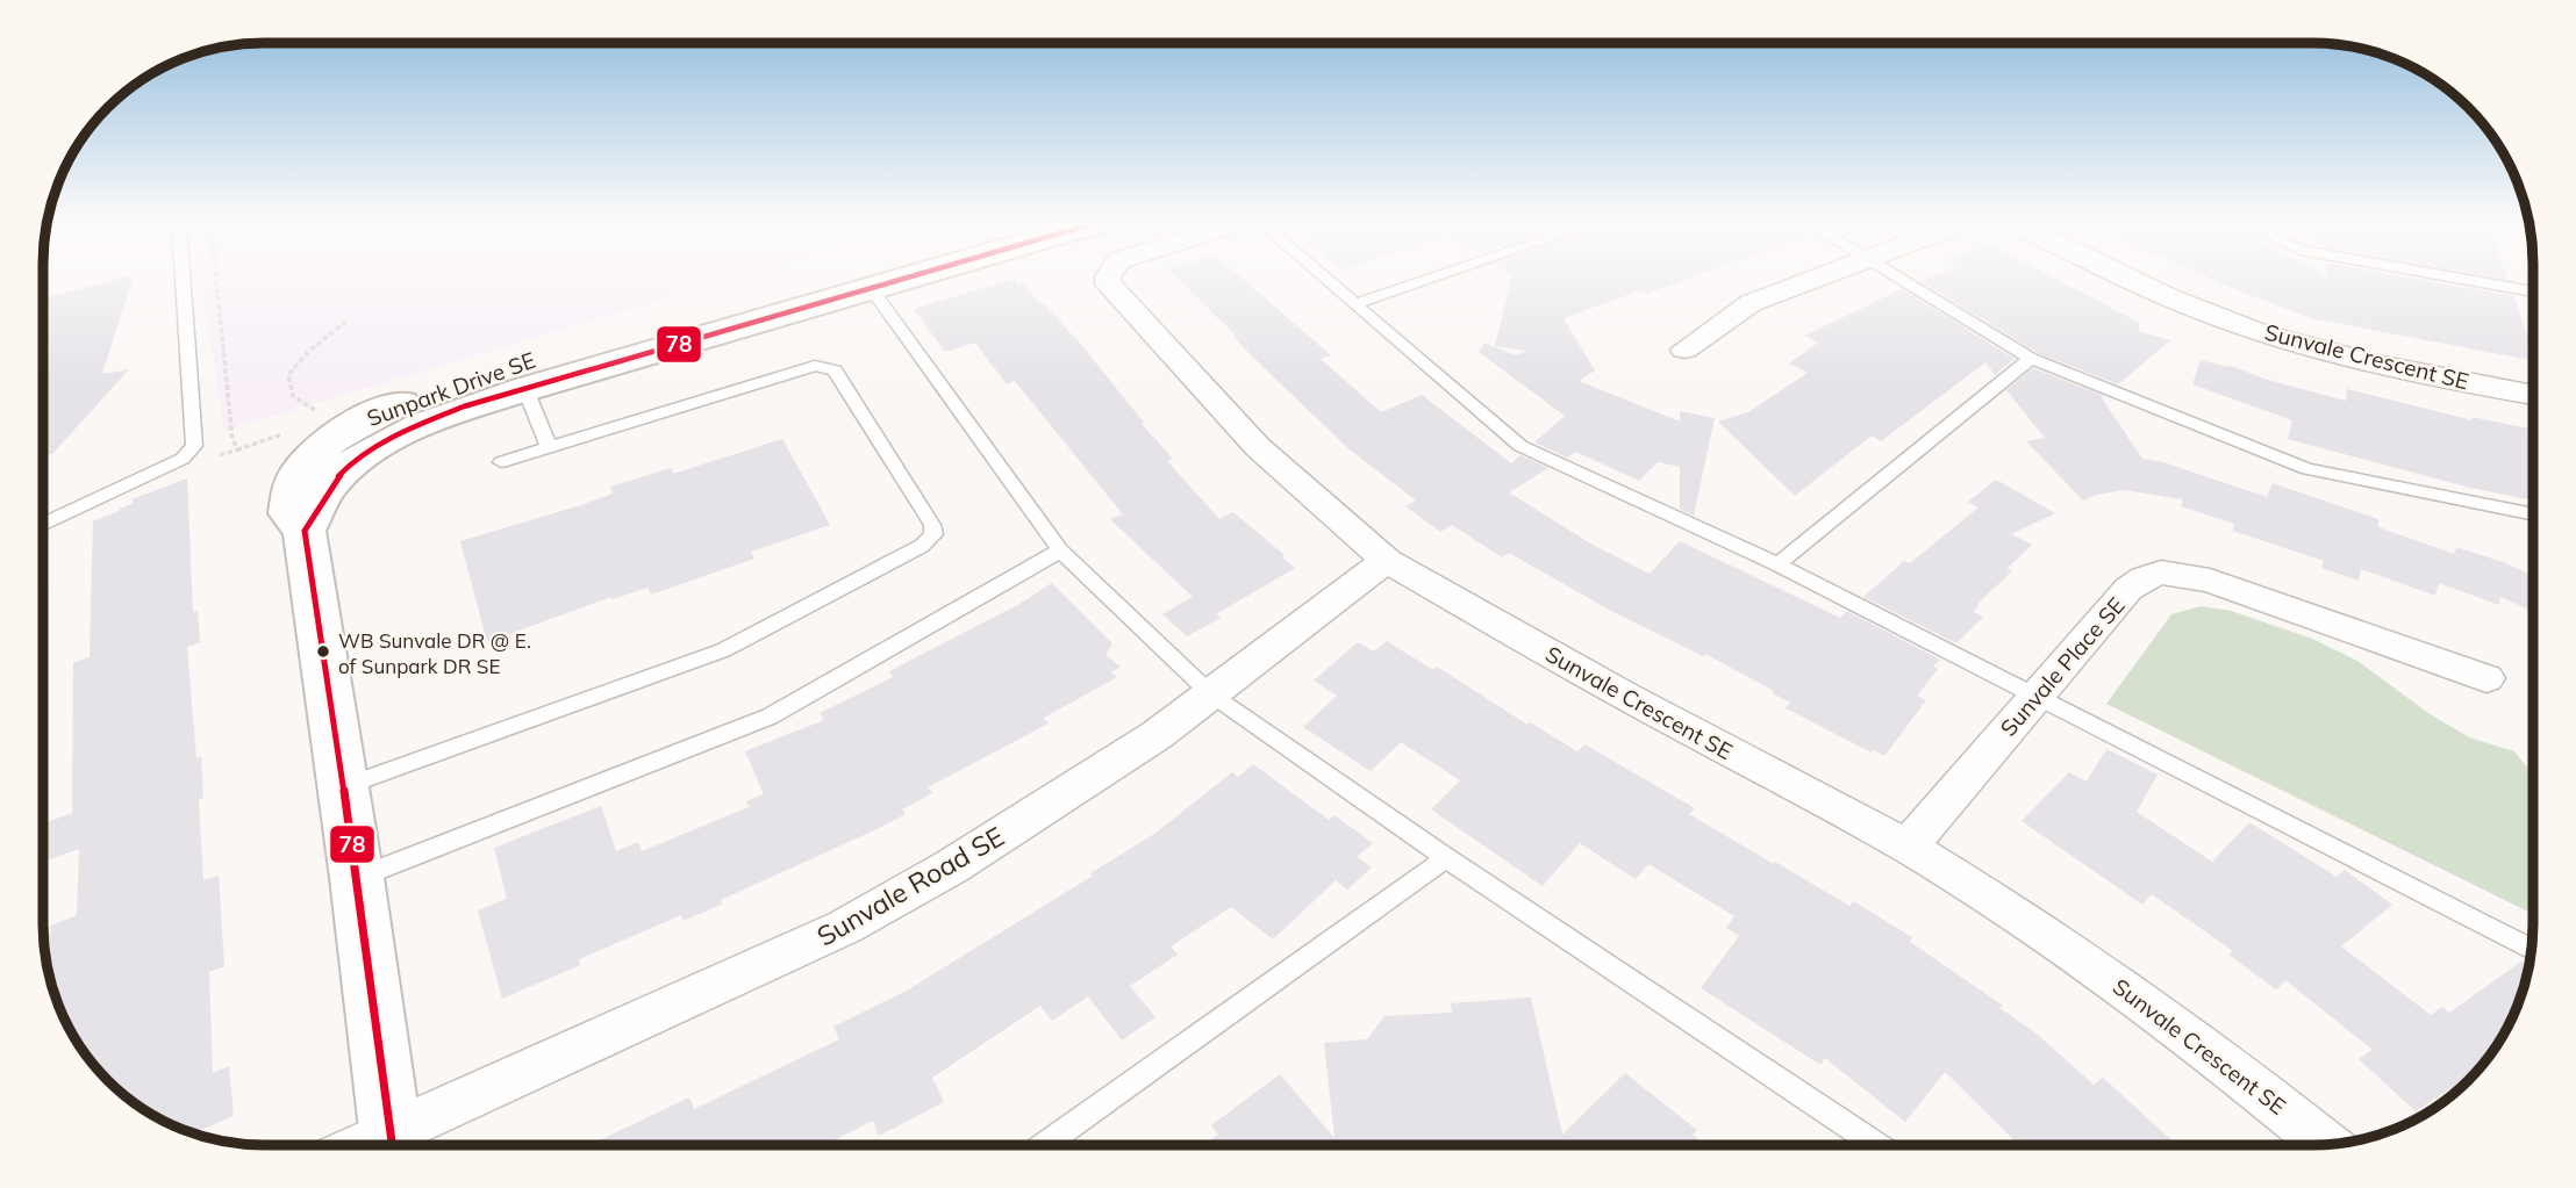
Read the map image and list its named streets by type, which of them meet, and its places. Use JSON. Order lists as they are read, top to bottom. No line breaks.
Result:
{"streets":{"street":["Sunvale Crescent SE","Sunpark Drive SE","Sunvale Place SE","Sunvale Road SE"]},"crossings":[["Sunvale Crescent SE","Sunvale Place SE"],["Sunvale Crescent SE","Sunvale Road SE"]],"places":["WB Sunvale DR @ E. of Sunpark DR SE"],"lines":["transit line 78"]}
